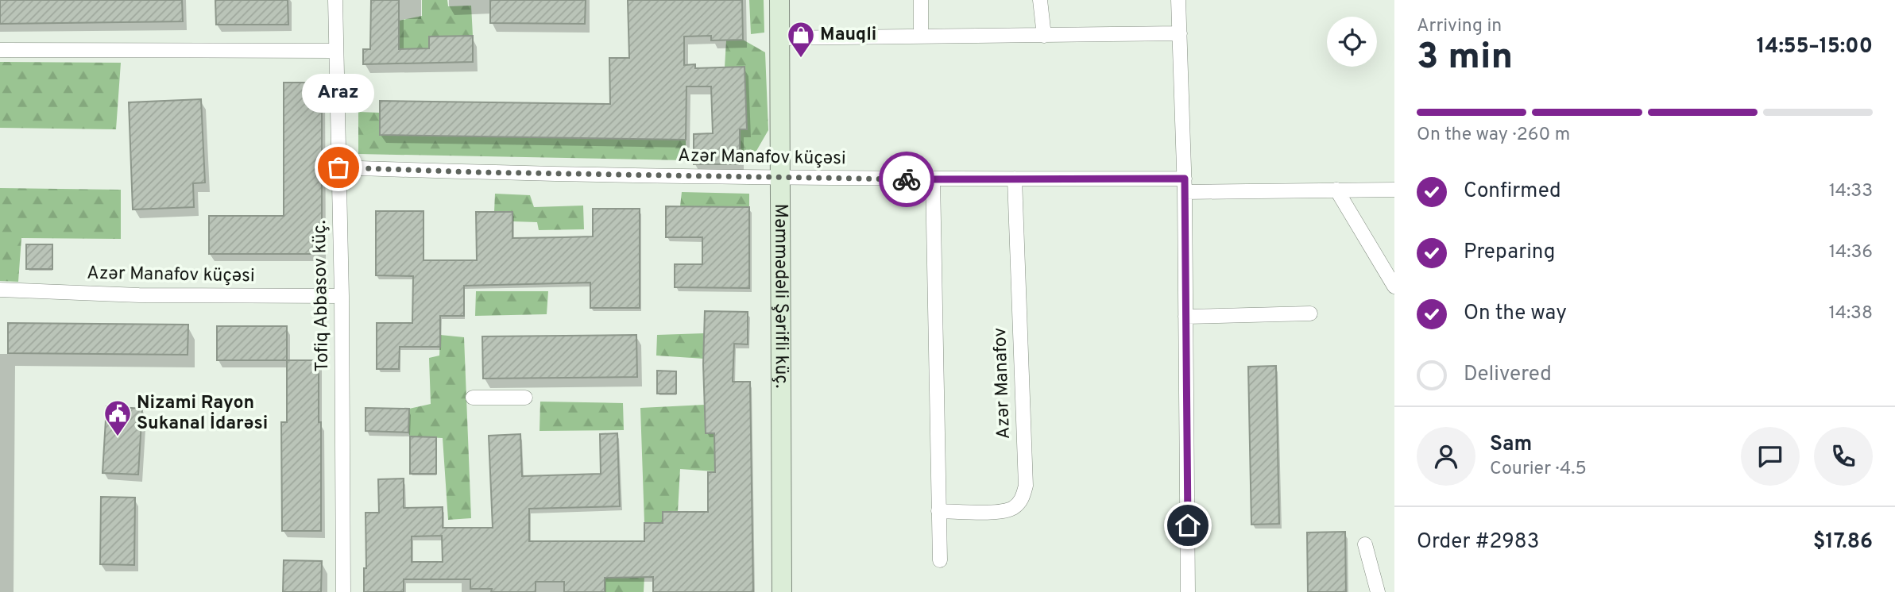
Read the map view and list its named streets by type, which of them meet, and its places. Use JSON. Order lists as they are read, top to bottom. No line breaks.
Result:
{"streets":{"street":["Azər Manafov küçəsi","Tofiq Abbasov küç.","Məmmədəli Şərifli küç.","Azər Manafov"]},"crossings":[["Azər Manafov küçəsi","Tofiq Abbasov küç."],["Azər Manafov küçəsi","Məmmədəli Şərifli küç."],["Azər Manafov küçəsi","Azər Manafov"]],"places":{"shop":["Mauqli"],"other":["Araz"],"public building":["Nizami Rayon Sukanal İdarəsi"]},"page":{"heading":["3 min","Arriving in","14:55–15:00"],"panel":["Sam","Courier · 4.5","Order #2983","$17.86"],"bubble":"Araz","bar":"On the way · 260 m","list":[["Confirmed","14:33"],["Preparing","14:36"],["On the way","14:38"],"Delivered"]}}
